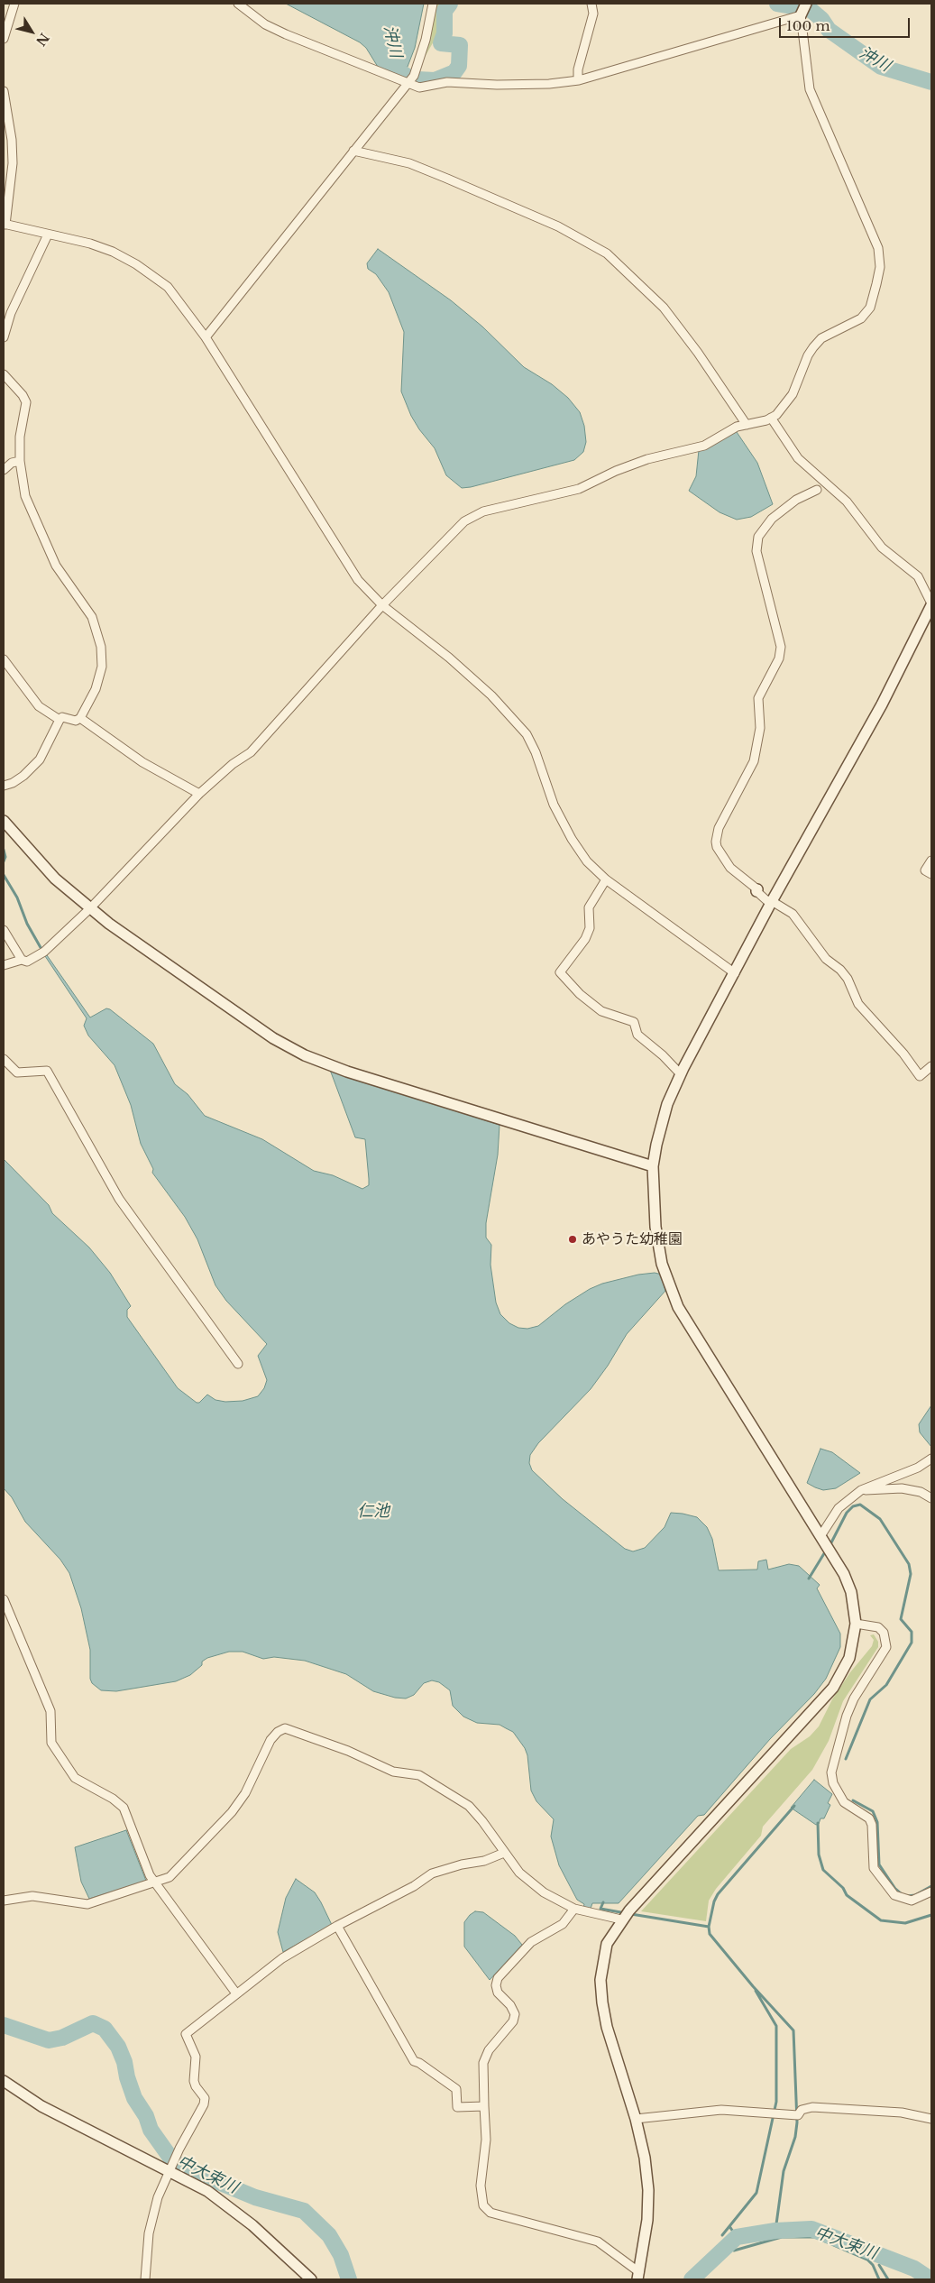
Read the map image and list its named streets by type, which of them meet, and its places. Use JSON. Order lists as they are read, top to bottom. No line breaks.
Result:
{"water":["沖川","仁池","中大束川"],"places":["あやうた幼稚園"],"scale_bar":"100 m","north":"bottom right"}
